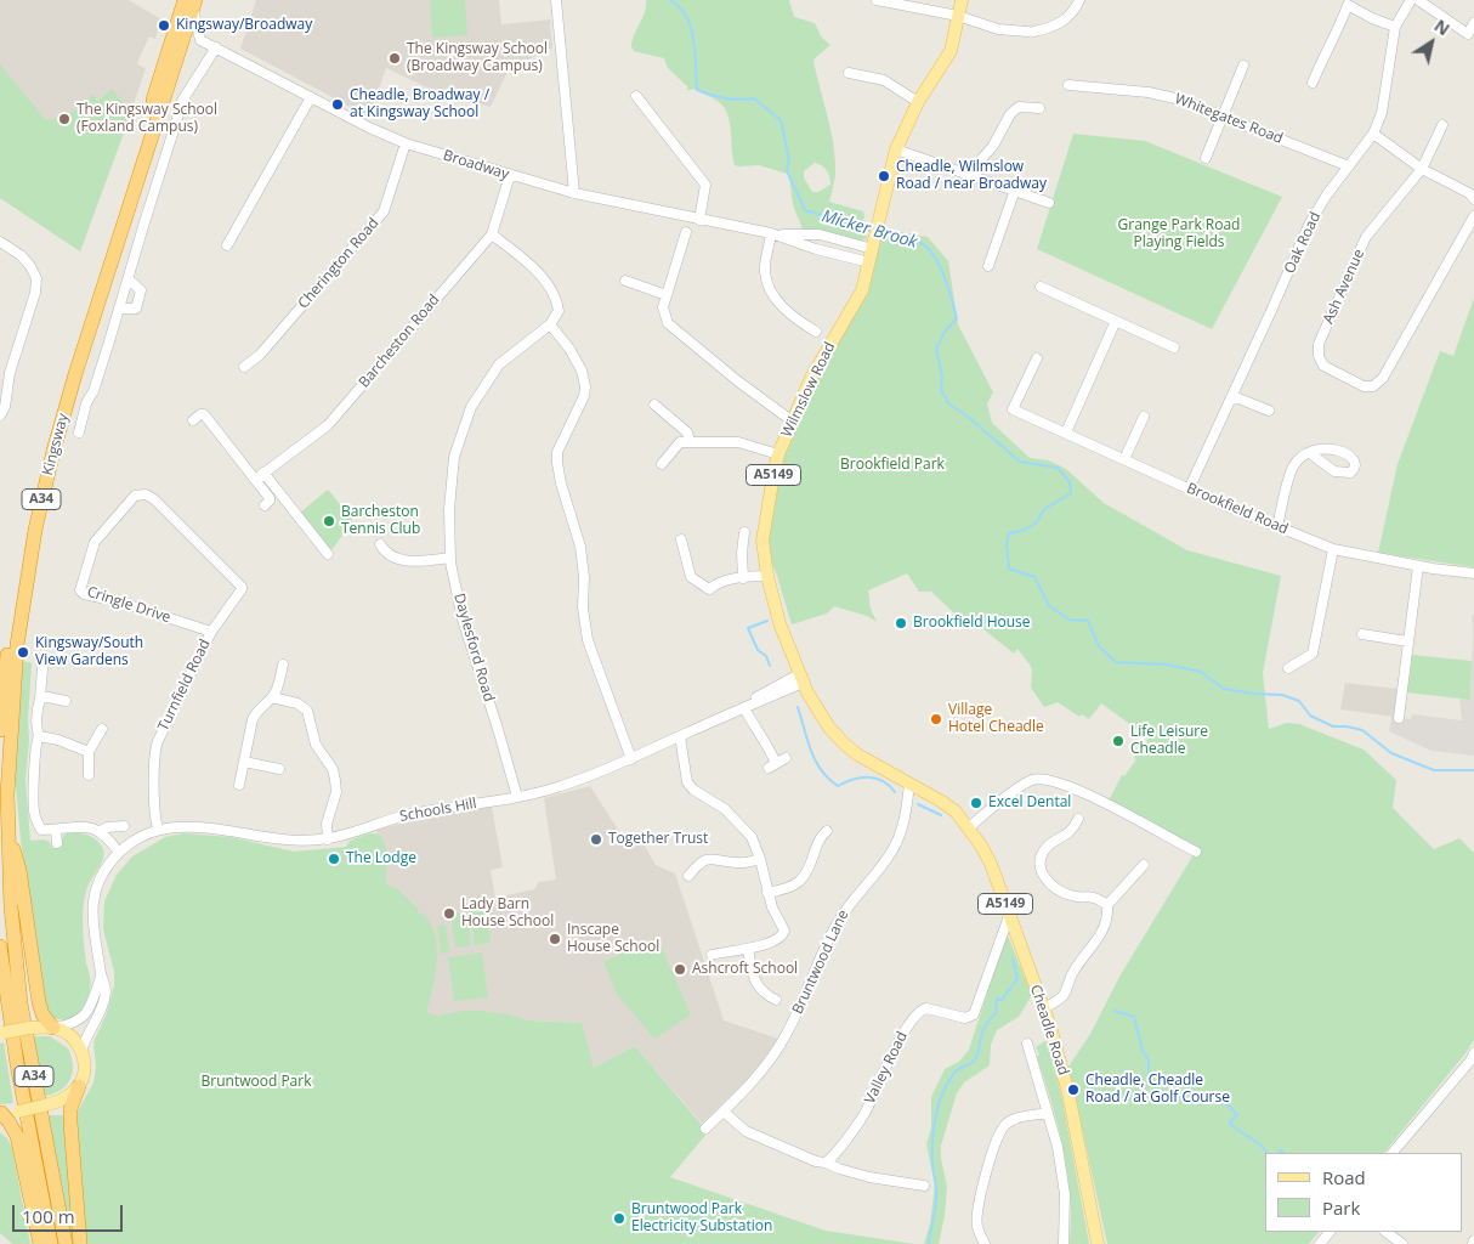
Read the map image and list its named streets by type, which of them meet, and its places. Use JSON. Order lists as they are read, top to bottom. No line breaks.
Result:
{"streets":{"highway":["Kingsway","A34"],"main road":["Wilmslow Road","A5149","Cheadle Road"],"street":["Whitegates Road","Broadway","Oak Road","Cherington Road","Ash Avenue","Barcheston Road","Brookfield Road","Cringle Drive","Daylesford Road","Turnfield Road","Schools Hill","Bruntwood Lane","Valley Road"]},"crossings":[["Whitegates Road","Oak Road"],["Broadway","Cherington Road"],["Broadway","Barcheston Road"],["Broadway","Wilmslow Road"],["Broadway","Kingsway"],["Oak Road","Brookfield Road"],["Wilmslow Road","Schools Hill"],["Wilmslow Road","Bruntwood Lane"],["Wilmslow Road","Cheadle Road"],["Cringle Drive","Turnfield Road"],["Daylesford Road","Schools Hill"],["Turnfield Road","Schools Hill"],["Cheadle Road","Valley Road"]],"water":["Micker Brook"],"parks":["Grange Park Road Playing Fields","Brookfield Park","Bruntwood Park"],"places":["Kingsway/Broadway","The Kingsway School (Broadway Campus)","Cheadle, Broadway / at Kingsway School","The Kingsway School (Foxland Campus)","Cheadle, Wilmslow Road / near Broadway","Barcheston Tennis Club","Brookfield House","Kingsway/South View Gardens","Village Hotel Cheadle","Life Leisure Cheadle","Excel Dental","Together Trust","The Lodge","Lady Barn House School","Inscape House School","Ashcroft School","Cheadle, Cheadle Road / at Golf Course","Bruntwood Park Electricity Substation"],"legend":["Road","Park"],"scale_bar":"100 m","north":"top right"}
